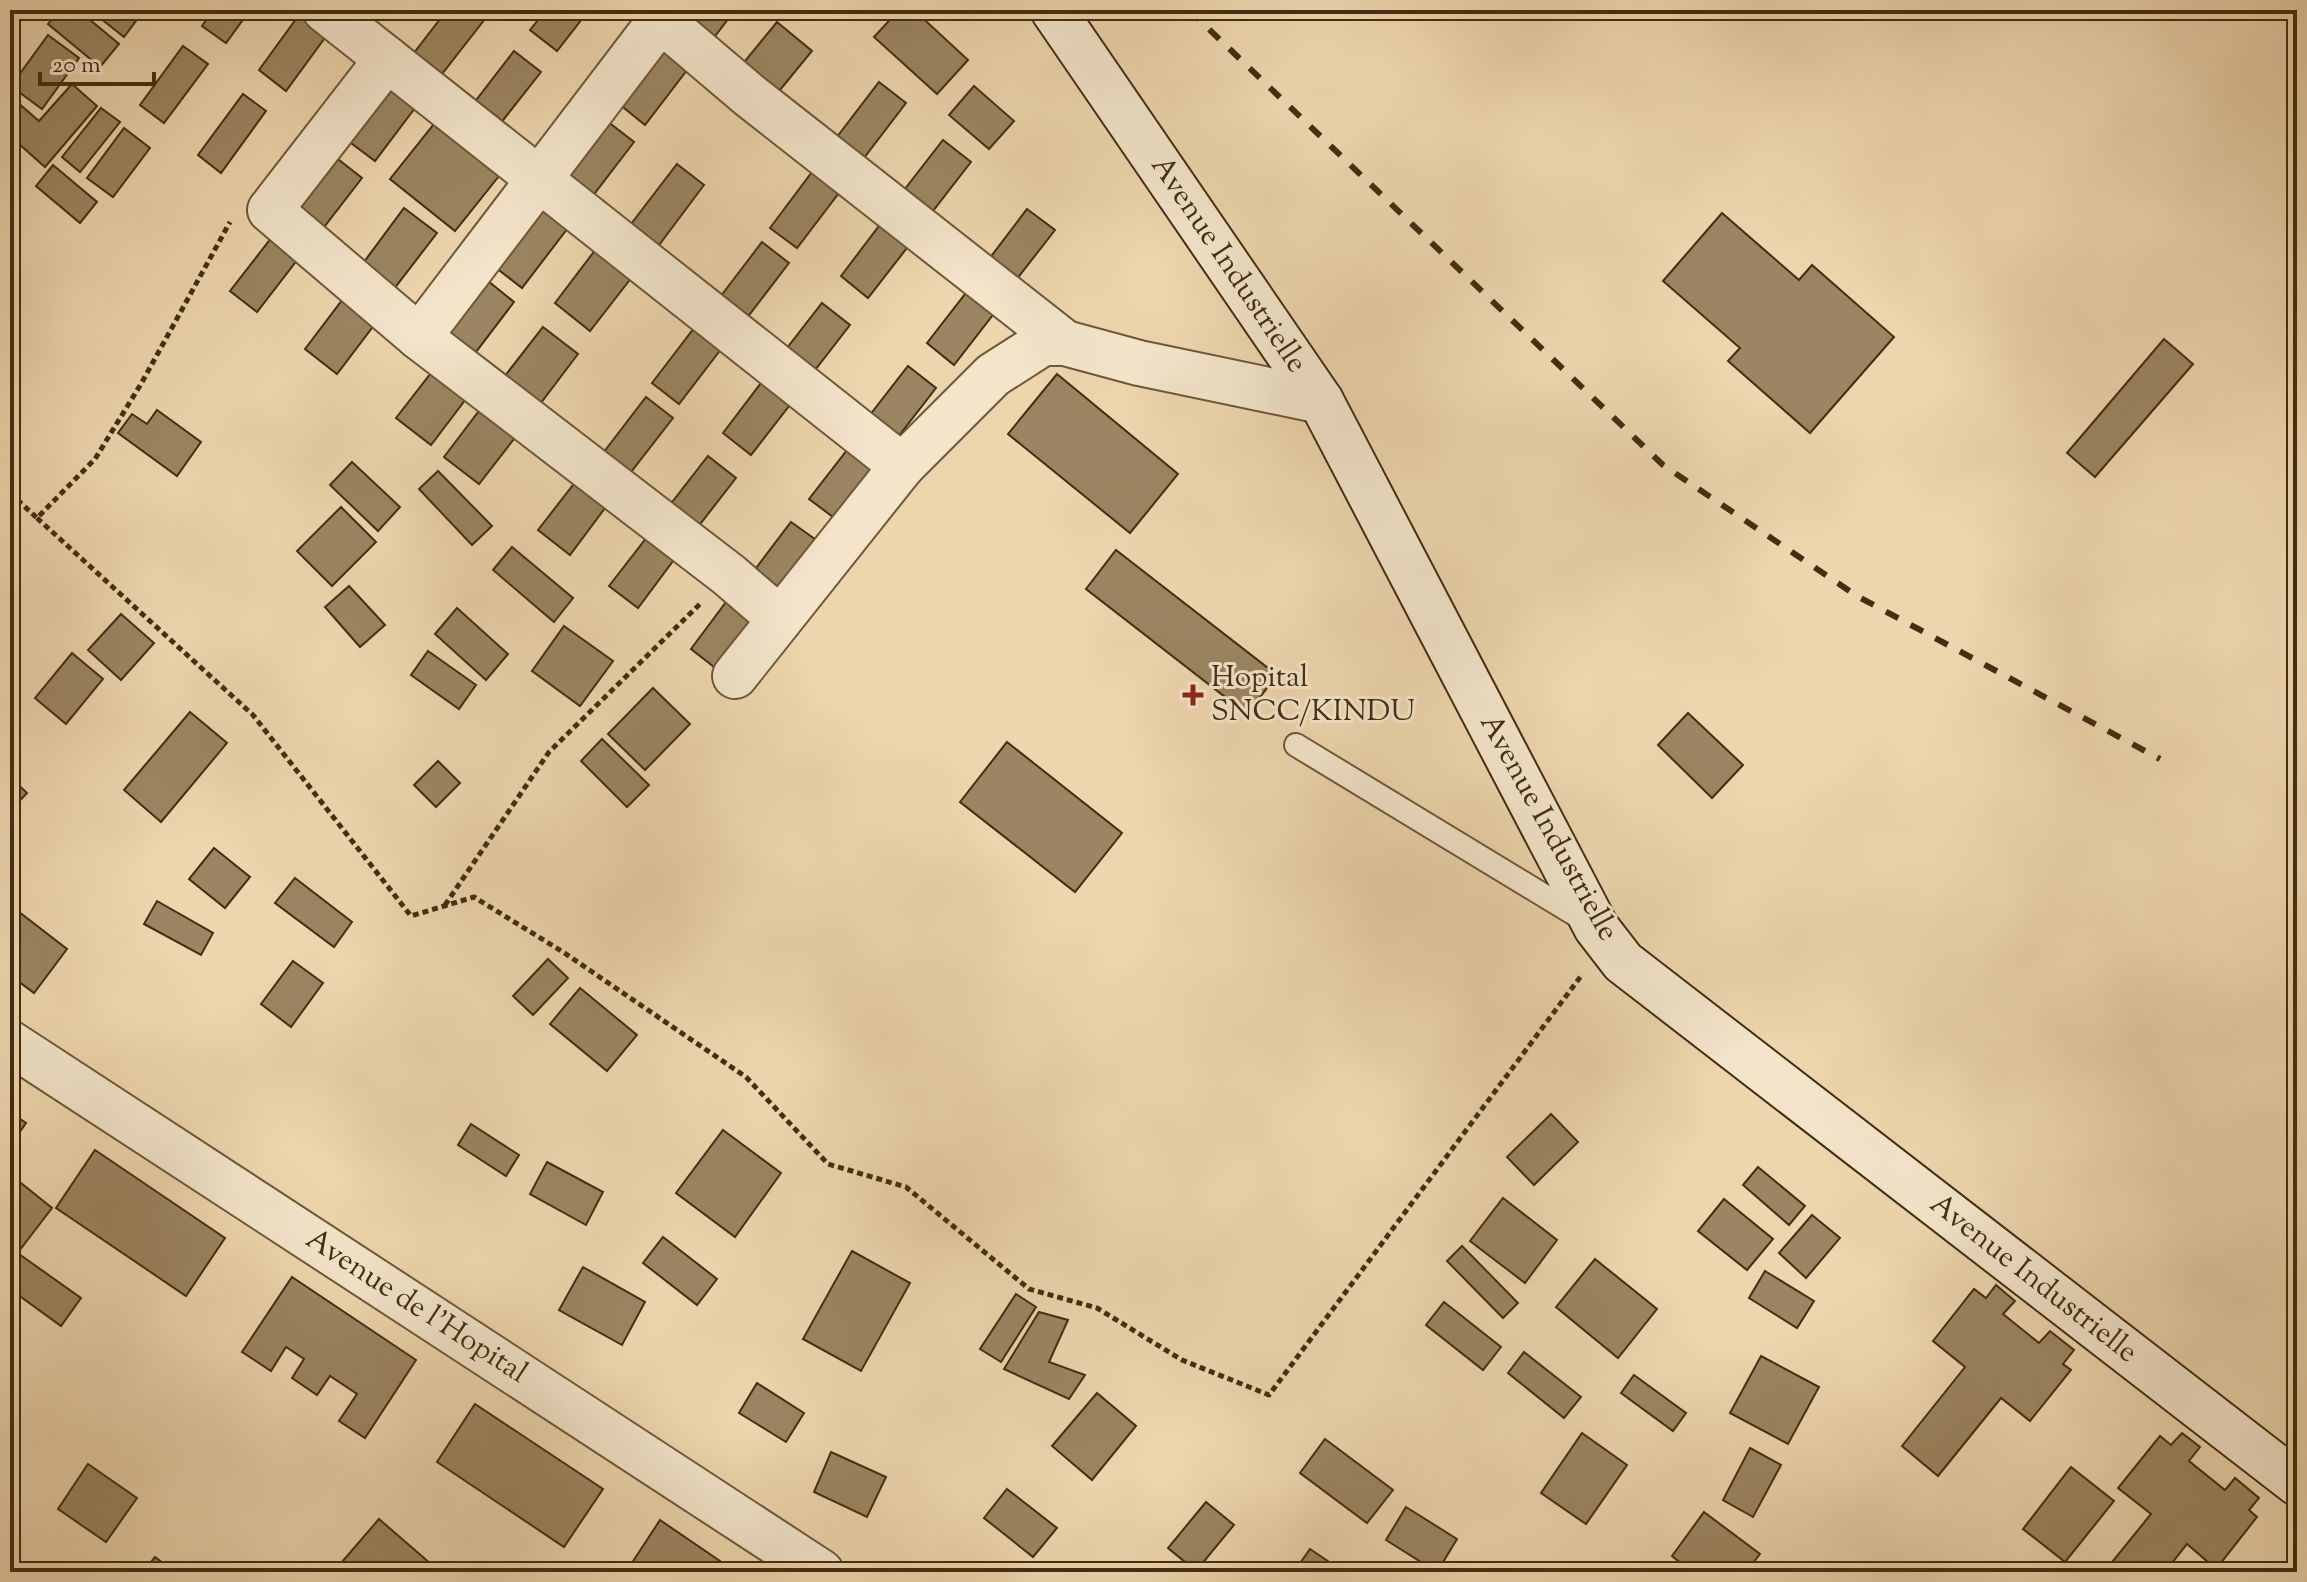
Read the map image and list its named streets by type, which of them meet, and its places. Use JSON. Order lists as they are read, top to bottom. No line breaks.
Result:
{"streets":{"street":["Avenue Industrielle","Avenue de l'Hopital"]},"places":{"health":["Hopital SNCC/KINDU"]},"scale_bar":"20 m"}
